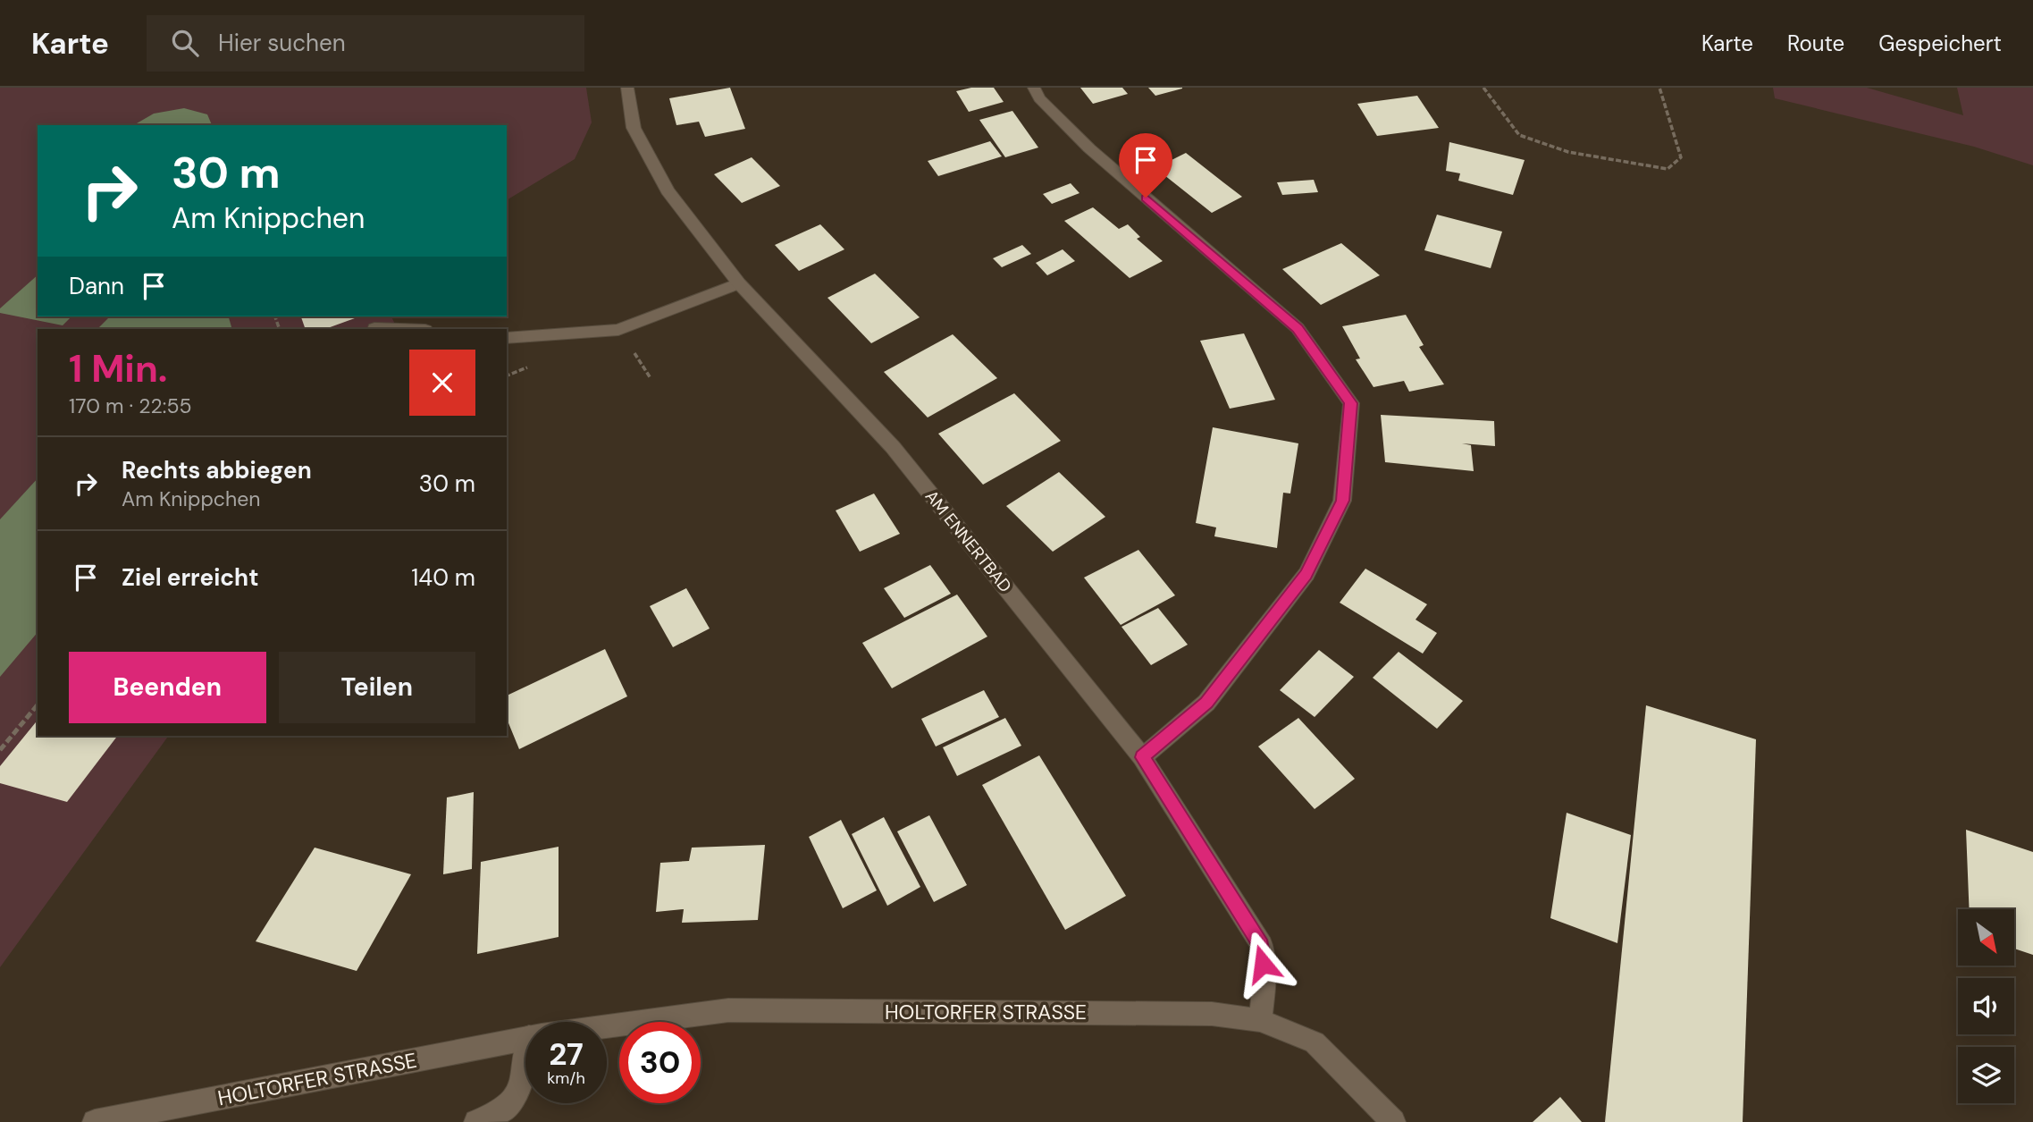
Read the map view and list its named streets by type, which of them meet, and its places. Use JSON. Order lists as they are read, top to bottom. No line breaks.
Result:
{"streets":{"street":["AM ENNERTBAD","HOLTORFER STRASSE"]},"crossings":[["AM ENNERTBAD","HOLTORFER STRASSE"]],"north":"bottom right","page":{"header":"Karte","search":"Hier suchen","nav":["Karte","Route","Gespeichert"],"turn":["30 m","Am Knippchen"],"then":"Dann","heading":["1 Min.","170 m · 22:55"],"list":[{"name":"Rechts abbiegen","note":"Am Knippchen","value":"30 m"},{"name":"Ziel erreicht","value":"140 m"}],"buttons":["Beenden","Teilen"],"speed":"27 km/h","limit":"30"}}
